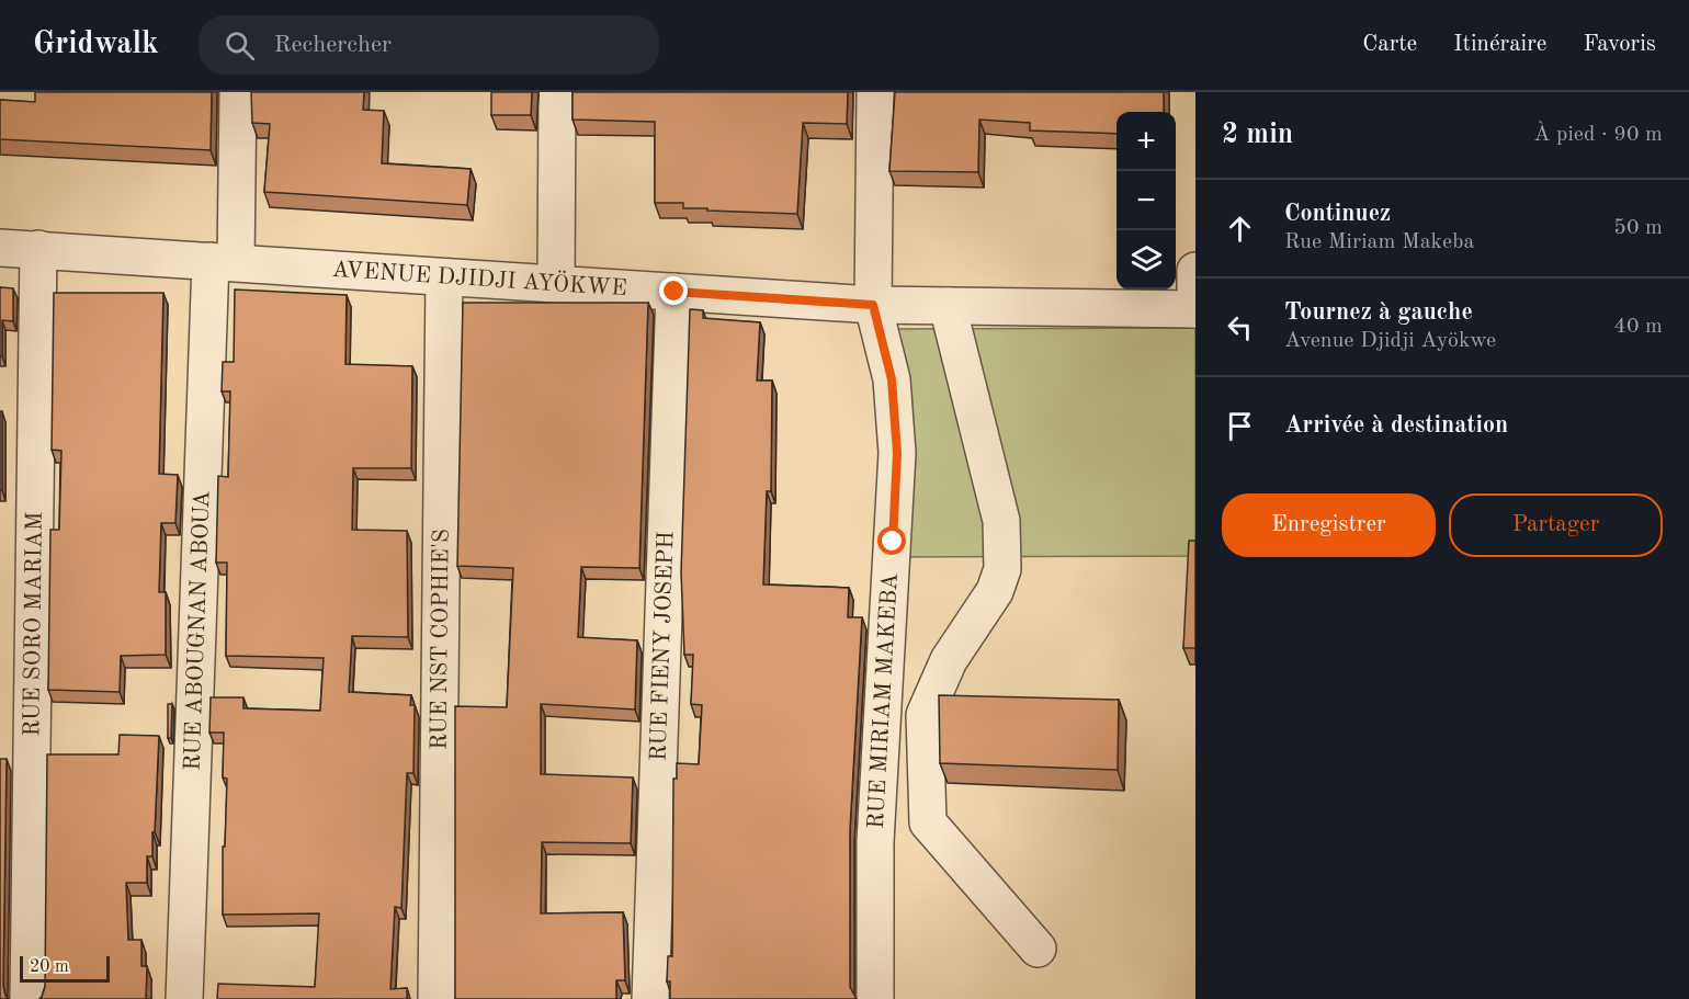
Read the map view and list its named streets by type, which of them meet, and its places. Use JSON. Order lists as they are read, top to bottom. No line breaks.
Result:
{"streets":{"street":["AVENUE DJIDJI AYÖKWE","RUE SORO MARIAM","RUE ABOUGNAN ABOUA","RUE NST COPHIE'S","RUE FIENY JOSEPH","RUE MIRIAM MAKEBA"]},"crossings":[["AVENUE DJIDJI AYÖKWE","RUE SORO MARIAM"],["AVENUE DJIDJI AYÖKWE","RUE ABOUGNAN ABOUA"],["AVENUE DJIDJI AYÖKWE","RUE NST COPHIE'S"],["AVENUE DJIDJI AYÖKWE","RUE FIENY JOSEPH"],["AVENUE DJIDJI AYÖKWE","RUE MIRIAM MAKEBA"]],"scale_bar":"20 m","page":{"header":"Gridwalk","search":"Rechercher","nav":["Carte","Itinéraire","Favoris"],"heading":["2 min","À pied · 90 m"],"map_buttons":["+","−"],"list":[["Continuez","Rue Miriam Makeba","50 m"],["Tournez à gauche","Avenue Djidji Ayökwe","40 m"],"Arrivée à destination"],"buttons":["Enregistrer","Partager"],"scale":"20 m"}}
